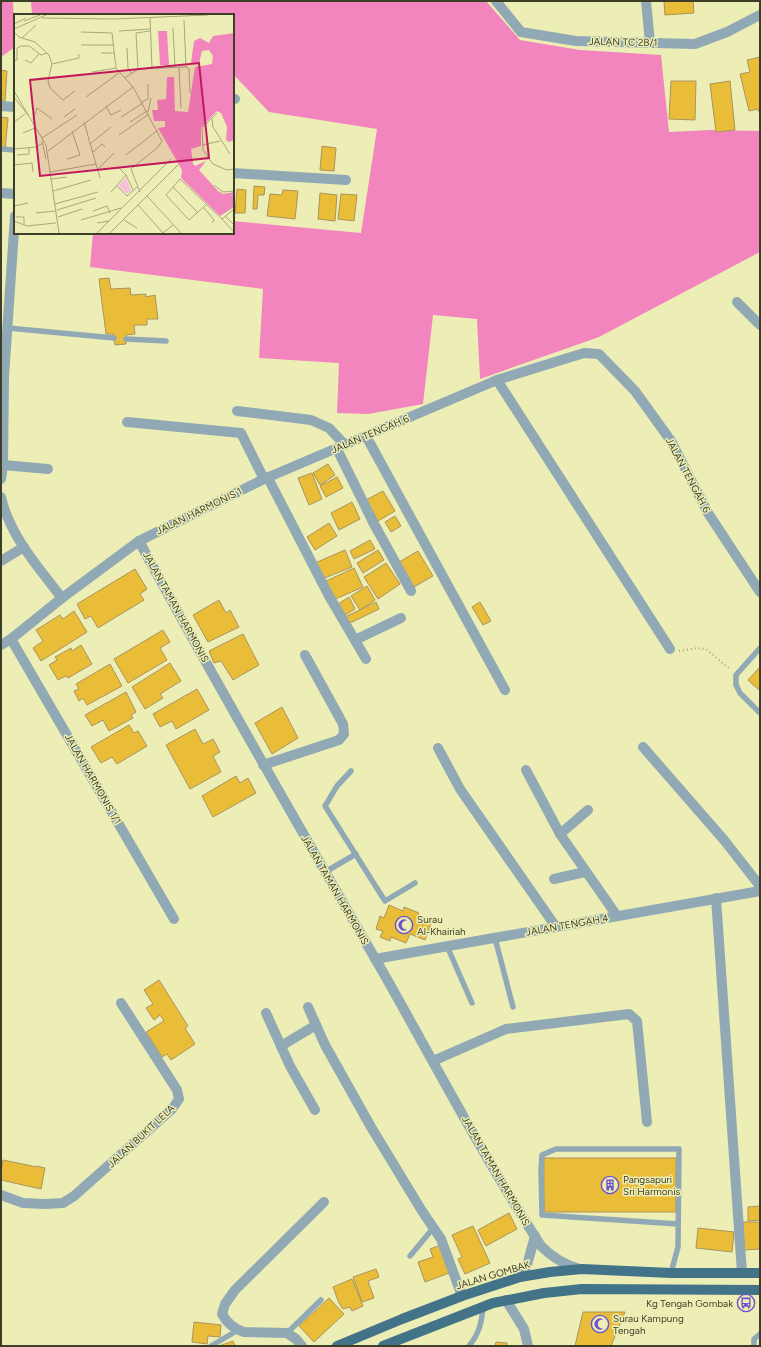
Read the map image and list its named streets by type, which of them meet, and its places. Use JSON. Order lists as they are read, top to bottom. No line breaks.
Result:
{"streets":{"main road":["JALAN GOMBAK"],"street":["JALAN TC 2B/1","JALAN TENGAH 6","JALAN HARMONIS 1","JALAN TAMAN HARMONIS","JALAN HARMONIS 1/1","JALAN TENGAH 4","JALAN BUKIT LELA"]},"crossings":[["JALAN TENGAH 6","JALAN HARMONIS 1"],["JALAN HARMONIS 1","JALAN TAMAN HARMONIS"],["JALAN HARMONIS 1","JALAN HARMONIS 1/1"],["JALAN TAMAN HARMONIS","JALAN TENGAH 4"],["JALAN TAMAN HARMONIS","JALAN GOMBAK"]],"places":{"mosque":["Surau Al-Khairiah","Surau Kampung Tengah"],"building":["Pangsapuri Sri Harmonis"],"bus stop":["Kg Tengah Gombak"]}}
